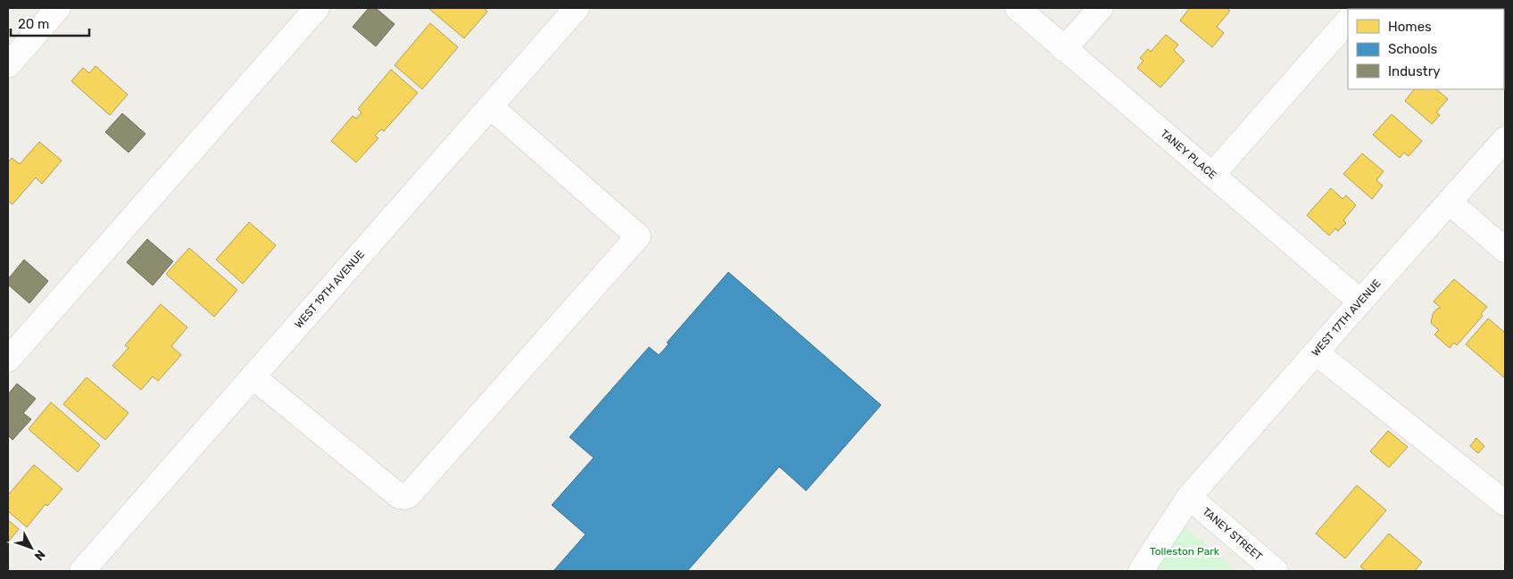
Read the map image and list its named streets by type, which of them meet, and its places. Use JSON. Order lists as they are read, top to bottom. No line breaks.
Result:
{"streets":{"street":["TANEY PLACE","WEST 19TH AVENUE","WEST 17TH AVENUE","TANEY STREET"]},"crossings":[["TANEY PLACE","WEST 17TH AVENUE"],["WEST 17TH AVENUE","TANEY STREET"]],"parks":["Tolleston Park"],"legend":["Homes","Schools","Industry"],"scale_bar":"20 m","north":"bottom right"}
